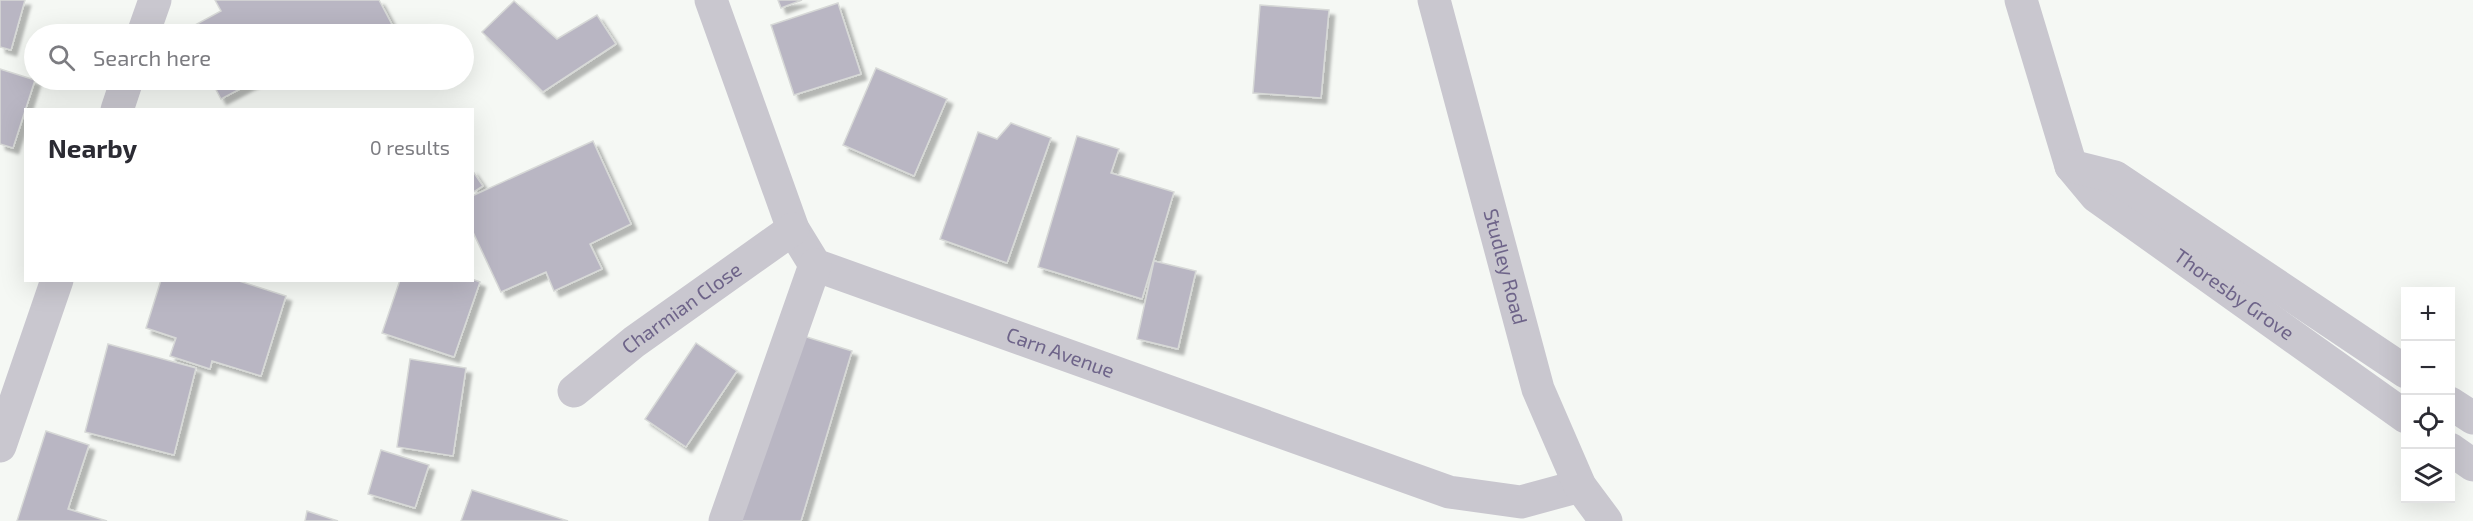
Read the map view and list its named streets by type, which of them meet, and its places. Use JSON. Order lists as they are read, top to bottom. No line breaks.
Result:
{"streets":{"street":["Studley Road","Thoresby Grove","Charmian Close","Carn Avenue"]},"crossings":[["Studley Road","Carn Avenue"]],"page":{"search":"Search here","heading":["Nearby","0 results"],"map_buttons":["+","−"]}}
